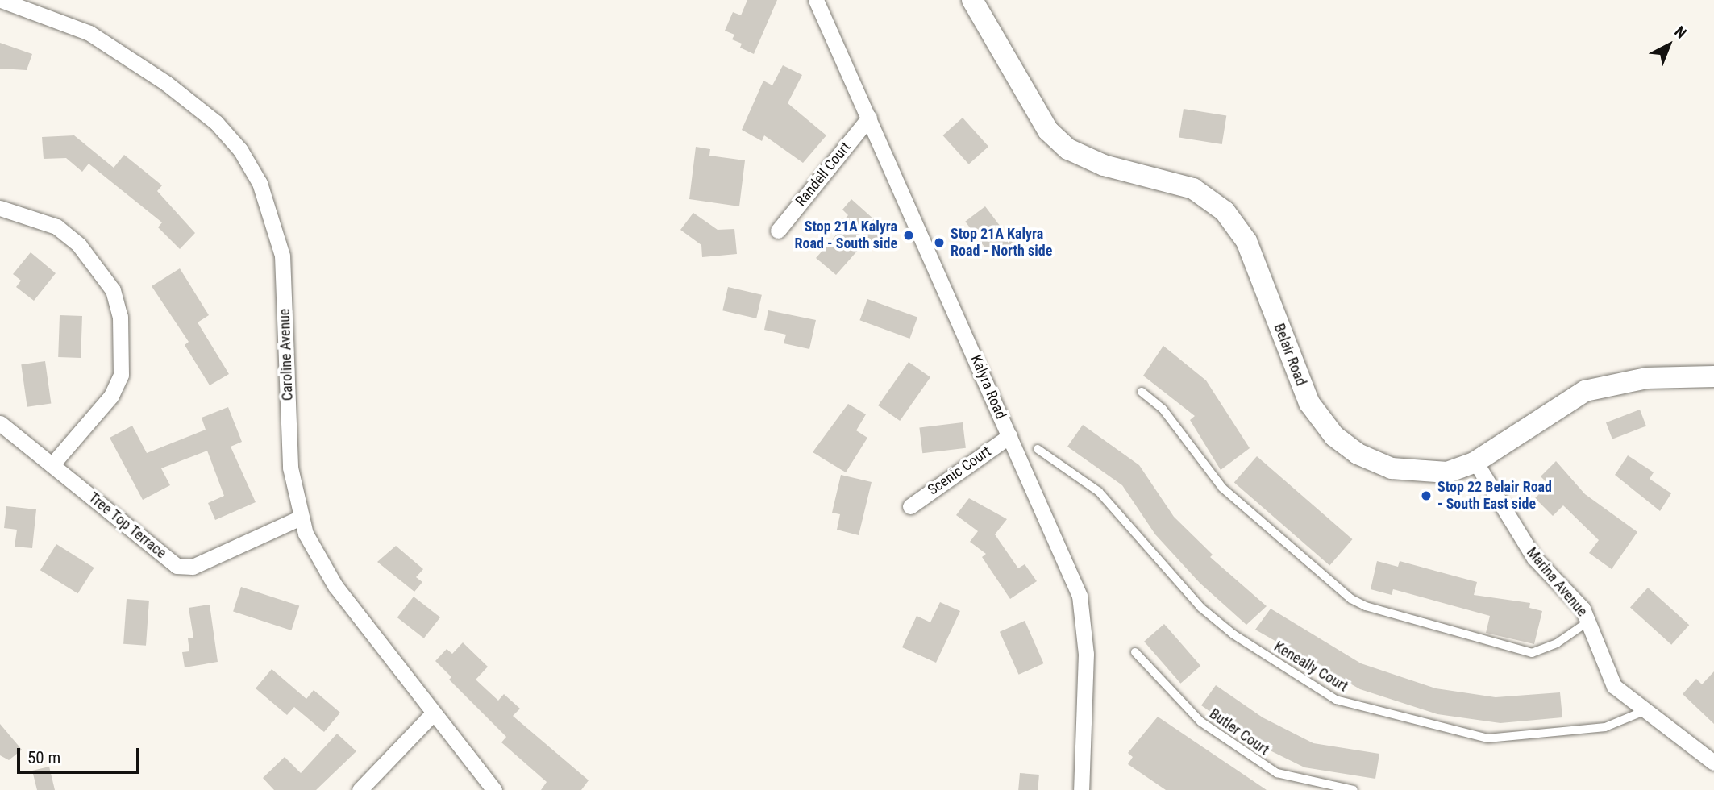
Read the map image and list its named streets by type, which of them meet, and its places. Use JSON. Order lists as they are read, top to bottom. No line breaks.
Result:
{"streets":{"main road":["Belair Road"],"street":["Randell Court","Caroline Avenue","Kalyra Road","Scenic Court","Tree Top Terrace","Marina Avenue"],"lane":["Keneally Court","Butler Court"]},"crossings":[["Randell Court","Kalyra Road"],["Caroline Avenue","Tree Top Terrace"],["Belair Road","Marina Avenue"],["Kalyra Road","Scenic Court"],["Marina Avenue","Keneally Court"]],"places":["Stop 21A Kalyra Road - South side","Stop 21A Kalyra Road - North side","Stop 22 Belair Road - South East side"],"scale_bar":"50 m","north":"top right"}
